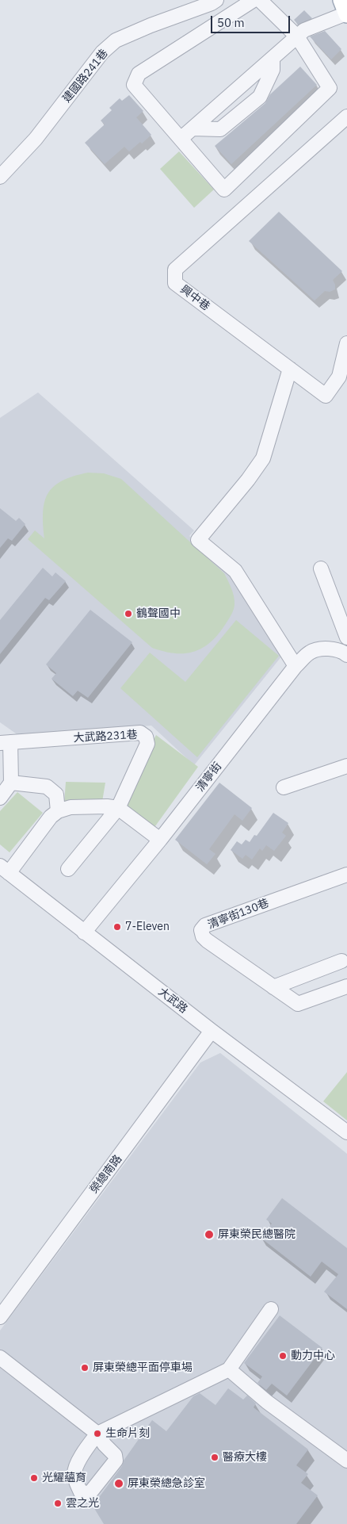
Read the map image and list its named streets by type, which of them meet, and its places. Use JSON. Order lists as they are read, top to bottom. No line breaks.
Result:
{"streets":{"street":["建國路241巷","興中巷","大武路231巷","清寧街","清寧街130巷","大武路","榮總南路"]},"crossings":[["清寧街","大武路"],["大武路","榮總南路"]],"places":["鶴聲國中","7-Eleven","屏東榮民總醫院","動力中心","屏東榮總平面停車場","生命片刻","醫療大樓","光耀蘊育","屏東榮總急診室","雲之光"],"scale_bar":"50 m"}
